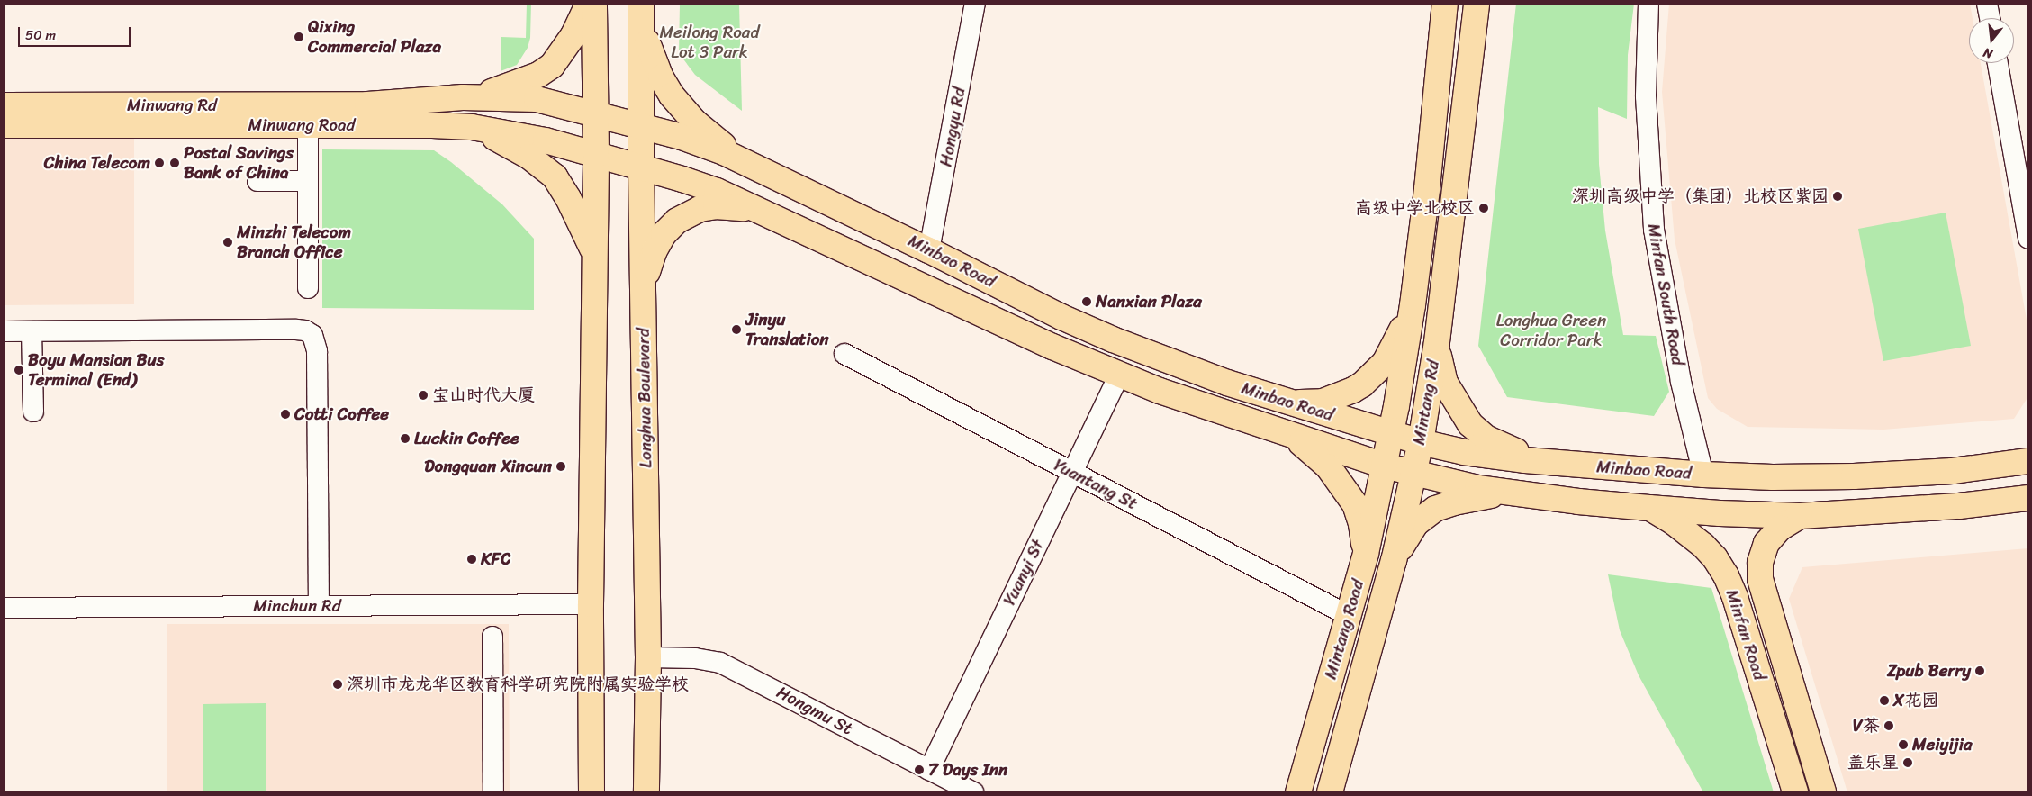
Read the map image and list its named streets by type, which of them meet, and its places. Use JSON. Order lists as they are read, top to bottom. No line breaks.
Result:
{"streets":{"main road":["Minwang Rd","Minwang Road","Minbao Road","Longhua Boulevard","Mintang Rd","Mintang Road","Minfan Road"],"street":["Hongyu Rd","Minfan South Road","Yuantang St","Yuanyi St","Minchun Rd","Hongmu St"]},"crossings":[["Minwang Road","Minbao Road"],["Hongyu Rd","Minbao Road"],["Minbao Road","Minfan South Road"],["Minbao Road","Longhua Boulevard"],["Minbao Road","Mintang Rd"],["Minbao Road","Yuanyi St"],["Minbao Road","Mintang Road"],["Minbao Road","Minfan Road"],["Longhua Boulevard","Hongmu St"],["Mintang Rd","Mintang Road"],["Yuantang St","Yuanyi St"],["Yuantang St","Mintang Road"],["Yuanyi St","Hongmu St"]],"parks":["Meilong Road Lot 3 Park","Longhua Green Corridor Park"],"places":["Qixing Commercial Plaza","China Telecom","Postal Savings Bank of China","深圳高级中学（集团）北校区紫园","高级中学北校区","Minzhi Telecom Branch Office","Nanxian Plaza","Jinyu Translation","Boyu Mansion Bus Terminal (End)","宝山时代大厦","Cotti Coffee","Luckin Coffee","Dongquan Xincun","KFC","Zpub Berry","深圳市龙龙华区教育科学研究院附属实验学校","X花园","V茶","Meiyijia","盖乐星","7 Days Inn"],"scale_bar":"50 m","north":"bottom"}
